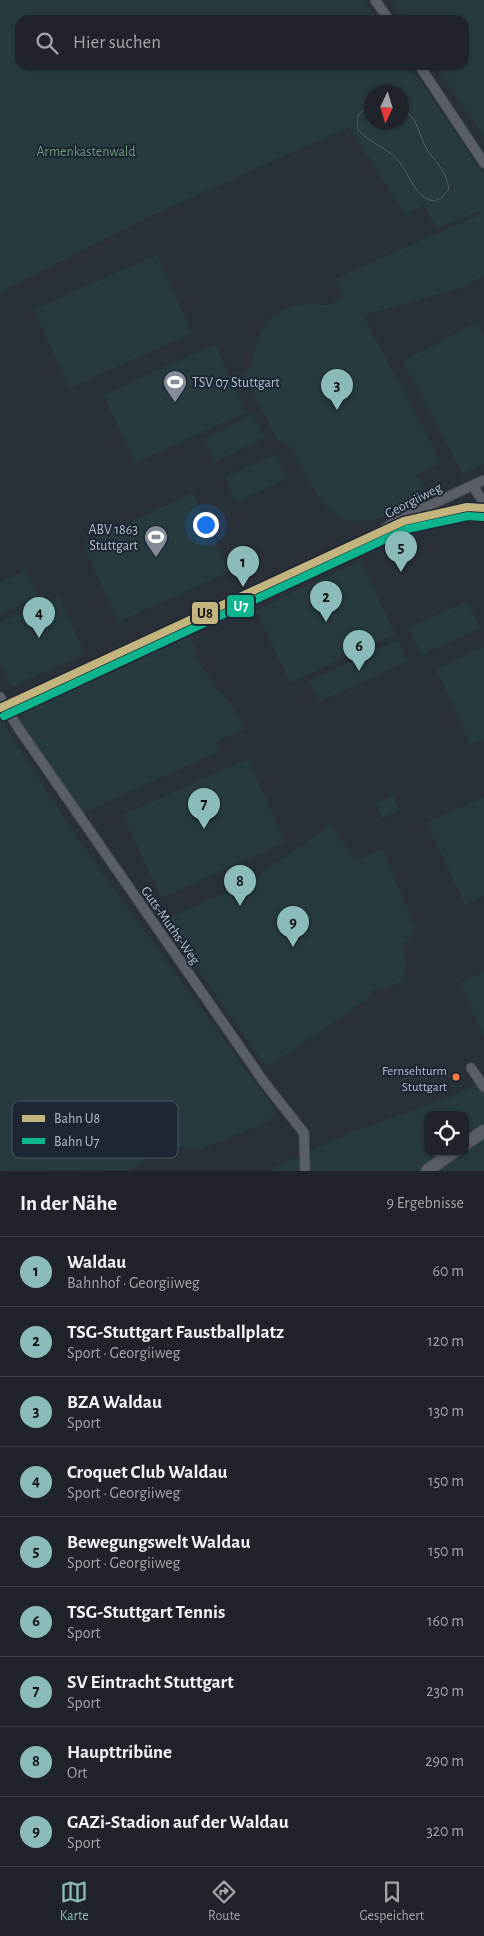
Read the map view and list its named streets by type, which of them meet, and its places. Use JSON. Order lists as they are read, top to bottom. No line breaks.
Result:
{"streets":{"street":["Georgiiweg","Guts-Muths-Weg"]},"crossings":[["Georgiiweg","Guts-Muths-Weg"]],"parks":["Armenkastenwald"],"places":{"sports":["TSV 07 Stuttgart","ABV 1863 Stuttgart"],"other":["Fernsehturm Stuttgart"]},"lines":["rail line U8","rail line U7"],"legend":["Bahn U8","Bahn U7"],"north":"bottom","page":{"search":"Hier suchen","pins":["3","5","1","2","4","6","7","8","9"],"heading":["In der Nähe","9 Ergebnisse"],"list":[{"mark":"1","name":"Waldau","note":"Bahnhof · Georgiiweg","value":"60 m"},{"mark":"2","name":"TSG-Stuttgart Faustballplatz","note":"Sport · Georgiiweg","value":"120 m"},{"mark":"3","name":"BZA Waldau","note":"Sport","value":"130 m"},{"mark":"4","name":"Croquet Club Waldau","note":"Sport · Georgiiweg","value":"150 m"},{"mark":"5","name":"Bewegungswelt Waldau","note":"Sport · Georgiiweg","value":"150 m"},{"mark":"6","name":"TSG-Stuttgart Tennis","note":"Sport","value":"160 m"},{"mark":"7","name":"SV Eintracht Stuttgart","note":"Sport","value":"230 m"},{"mark":"8","name":"Haupttribüne","note":"Ort","value":"290 m"},{"mark":"9","name":"GAZi-Stadion auf der Waldau","note":"Sport","value":"320 m"}],"nav":["Karte","Route","Gespeichert"]}}
